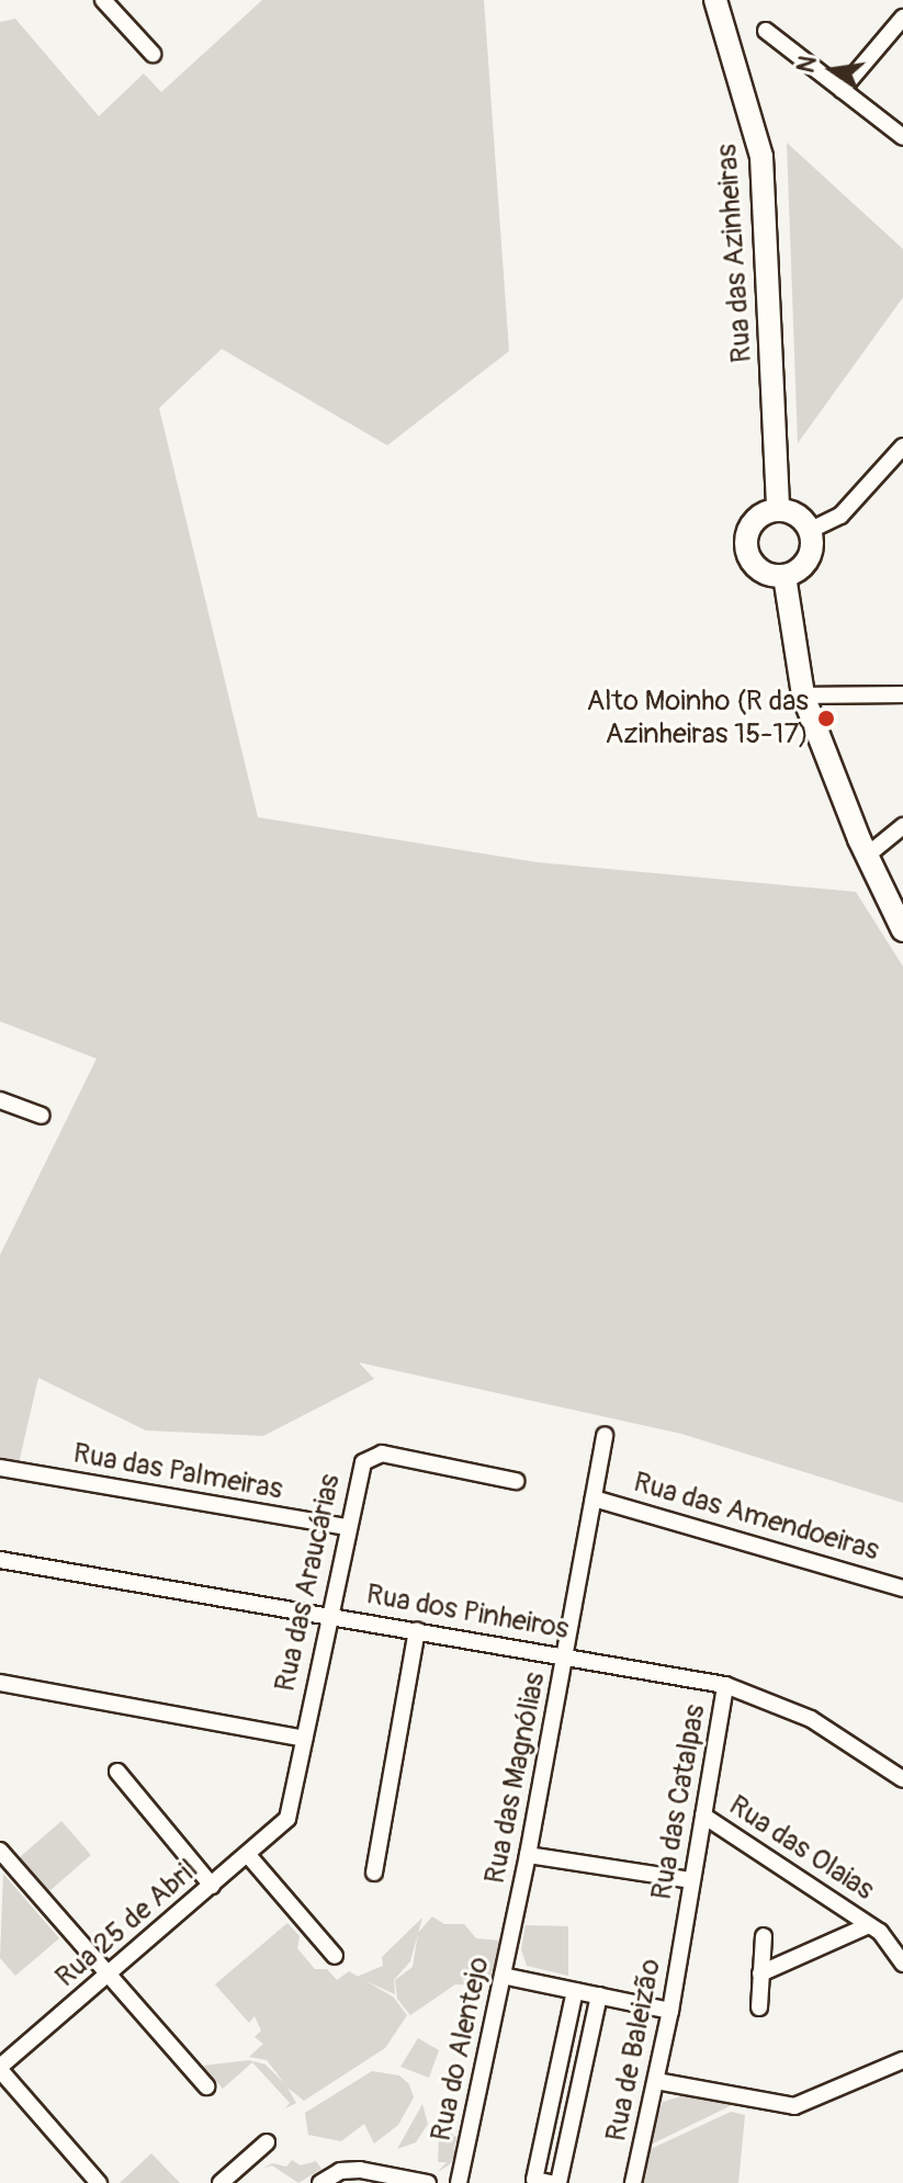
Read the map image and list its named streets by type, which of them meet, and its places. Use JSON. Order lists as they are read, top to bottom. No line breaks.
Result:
{"streets":{"street":["Rua das Azinheiras","Rua das Palmeiras","Rua das Amendoeiras","Rua das Araucárias","Rua dos Pinheiros","Rua das Magnólias","Rua das Catalpas","Rua das Olaias","Rua 25 de Abril","Rua do Alentejo","Rua de Baleizão"]},"crossings":[["Rua das Palmeiras","Rua das Araucárias"],["Rua das Amendoeiras","Rua das Magnólias"],["Rua das Araucárias","Rua dos Pinheiros"],["Rua das Araucárias","Rua 25 de Abril"],["Rua dos Pinheiros","Rua das Magnólias"],["Rua dos Pinheiros","Rua das Catalpas"],["Rua das Magnólias","Rua do Alentejo"],["Rua das Catalpas","Rua das Olaias"],["Rua das Catalpas","Rua de Baleizão"]],"places":["Alto Moinho (R das Azinheiras 15-17)"],"north":"left"}
